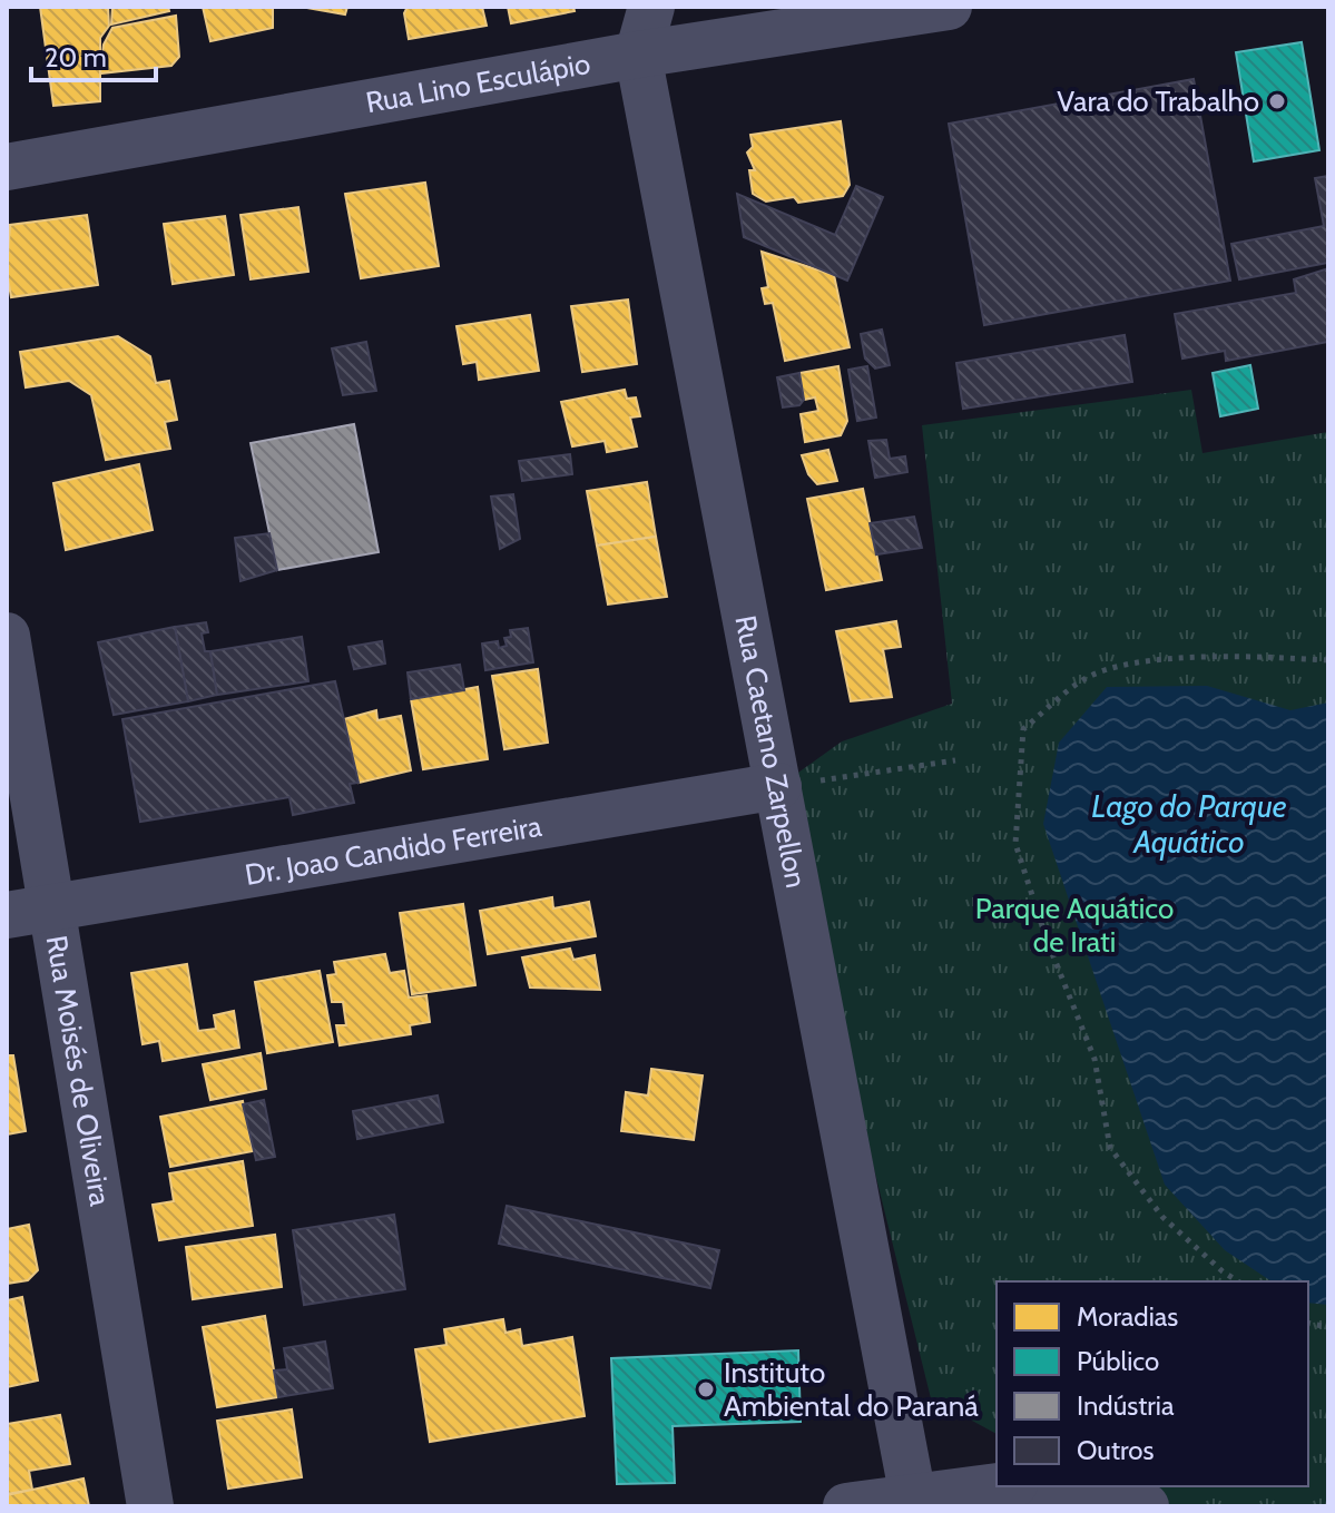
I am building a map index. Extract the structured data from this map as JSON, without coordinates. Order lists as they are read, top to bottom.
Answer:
{
  "streets": {
    "street": [
      "Rua Lino Esculápio",
      "Rua Caetano Zarpellon",
      "Dr. Joao Candido Ferreira",
      "Rua Moisés de Oliveira"
    ]
  },
  "crossings": [
    ["Rua Lino Esculápio", "Rua Caetano Zarpellon"],
    ["Rua Caetano Zarpellon", "Dr. Joao Candido Ferreira"],
    ["Dr. Joao Candido Ferreira", "Rua Moisés de Oliveira"]
  ],
  "water": ["Lago do Parque Aquático"],
  "parks": ["Parque Aquático de Irati"],
  "places": ["Vara do Trabalho", "Instituto Ambiental do Paraná"],
  "legend": [
    "Moradias",
    "Público",
    "Indústria",
    "Outros"
  ],
  "scale_bar": "20 m"
}
